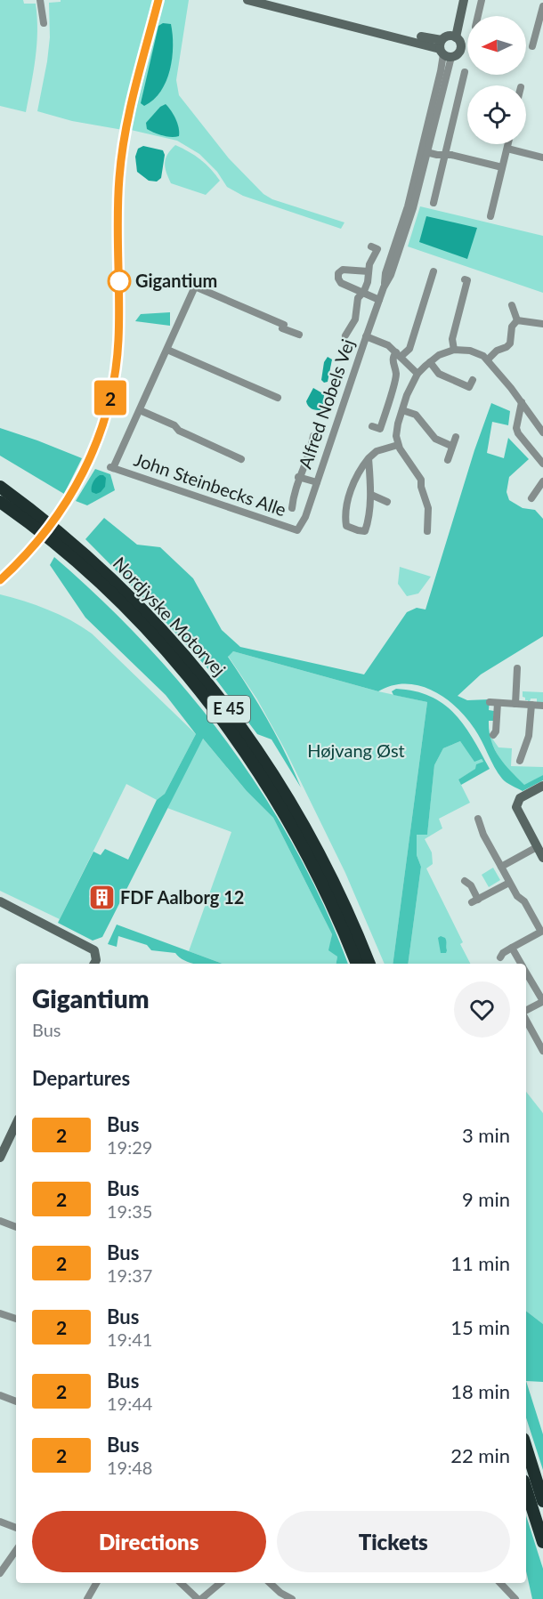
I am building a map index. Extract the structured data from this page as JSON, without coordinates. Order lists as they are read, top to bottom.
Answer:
{
  "streets": {
    "highway": ["Nordjyske Motorvej", "E 45"],
    "street": ["Alfred Nobels Vej", "John Steinbecks Alle"]
  },
  "crossings": [
    ["Alfred Nobels Vej", "John Steinbecks Alle"]
  ],
  "parks": ["Højvang Øst"],
  "places": {
    "other": ["Gigantium"],
    "building": ["FDF Aalborg 12"]
  },
  "lines": ["bus line 2"],
  "north": "left",
  "page": {
    "on_map": "2",
    "heading": [
      ["Gigantium", "Bus"],
      "Departures"
    ],
    "list": [
      {
        "mark": "2",
        "name": "Bus",
        "note": "19:29",
        "value": "3 min"
      },
      {
        "mark": "2",
        "name": "Bus",
        "note": "19:35",
        "value": "9 min"
      },
      {
        "mark": "2",
        "name": "Bus",
        "note": "19:37",
        "value": "11 min"
      },
      {
        "mark": "2",
        "name": "Bus",
        "note": "19:41",
        "value": "15 min"
      },
      {
        "mark": "2",
        "name": "Bus",
        "note": "19:44",
        "value": "18 min"
      },
      {
        "mark": "2",
        "name": "Bus",
        "note": "19:48",
        "value": "22 min"
      }
    ],
    "buttons": ["Directions", "Tickets"]
  }
}
